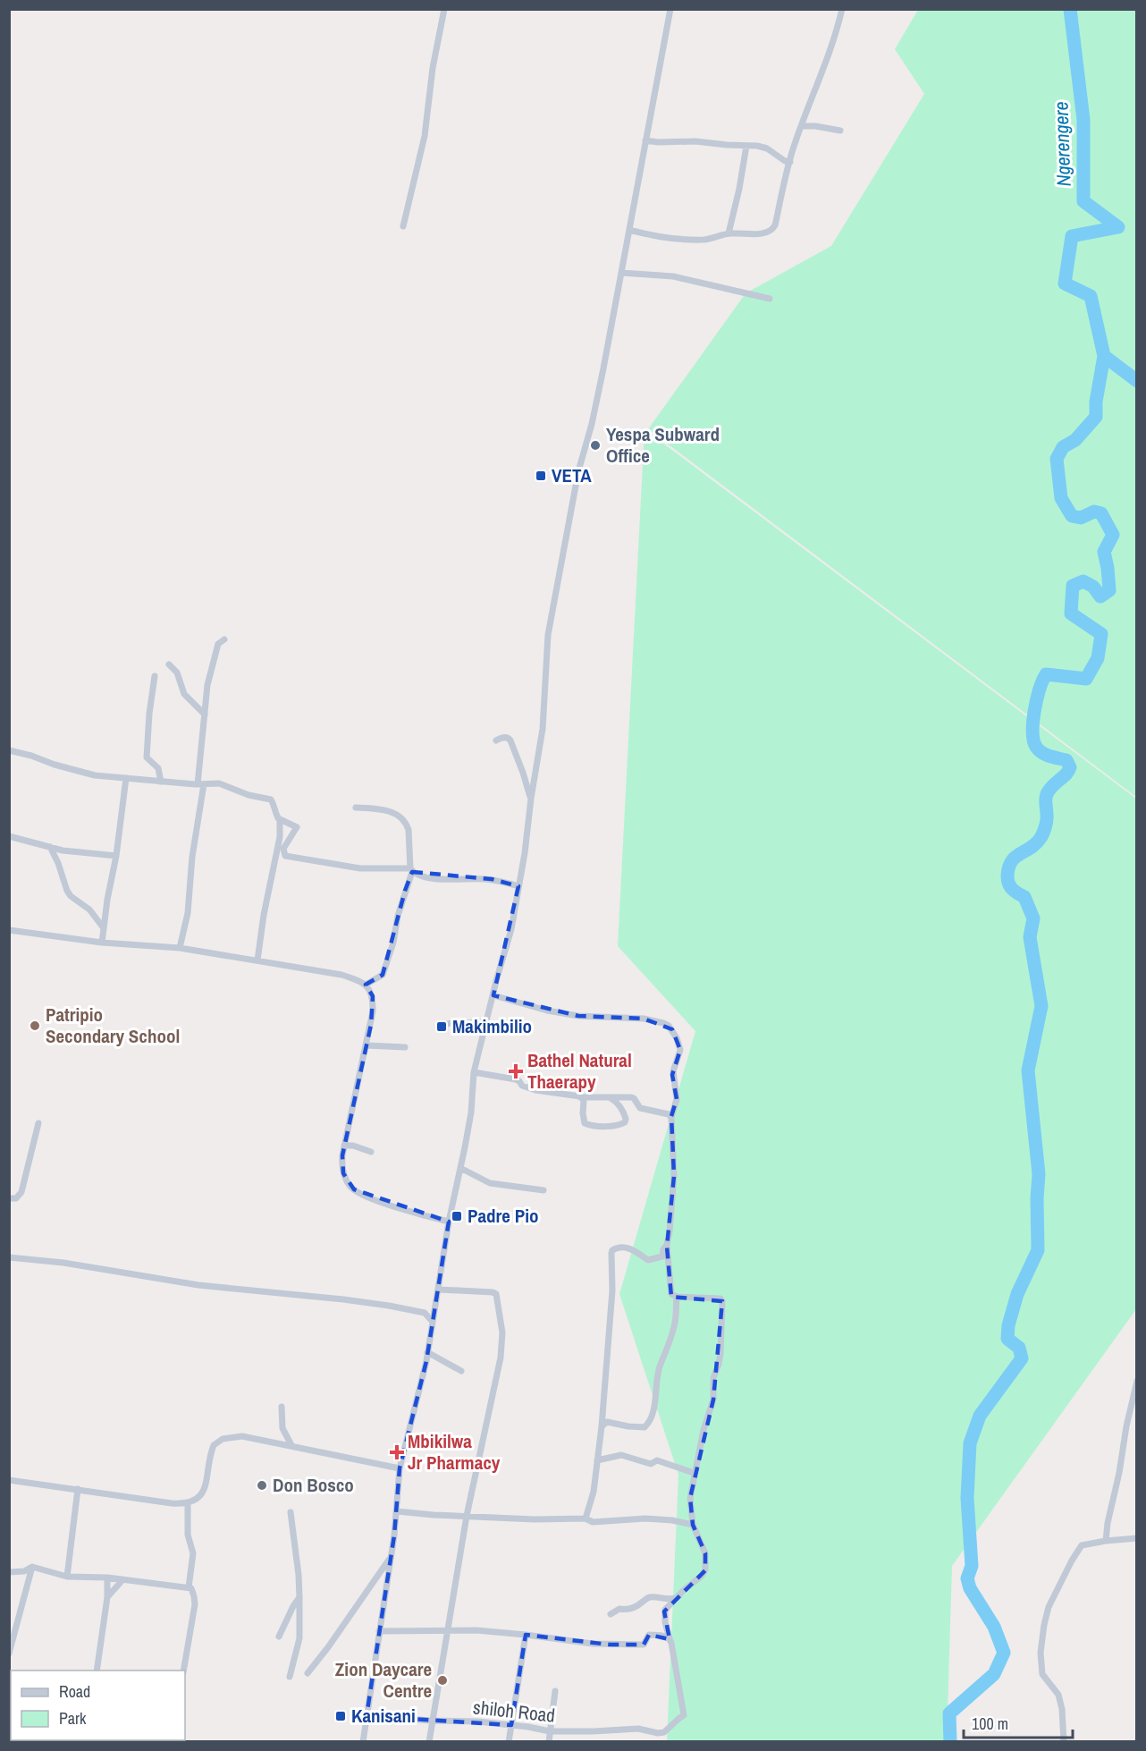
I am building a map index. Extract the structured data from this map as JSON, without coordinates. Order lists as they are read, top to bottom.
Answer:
{
  "streets": {
    "street": ["shiloh Road"]
  },
  "water": ["Ngerengere"],
  "places": {
    "other": [
      "Yespa Subward Office",
      "Patripio Secondary School",
      "Don Bosco",
      "Zion Daycare Centre"
    ],
    "transit": [
      "VETA",
      "Makimbilio",
      "Padre Pio",
      "Kanisani"
    ],
    "health": ["Bathel Natural Thaerapy", "Mbikilwa Jr Pharmacy"]
  },
  "legend": ["Road", "Park"],
  "scale_bar": "100 m"
}
